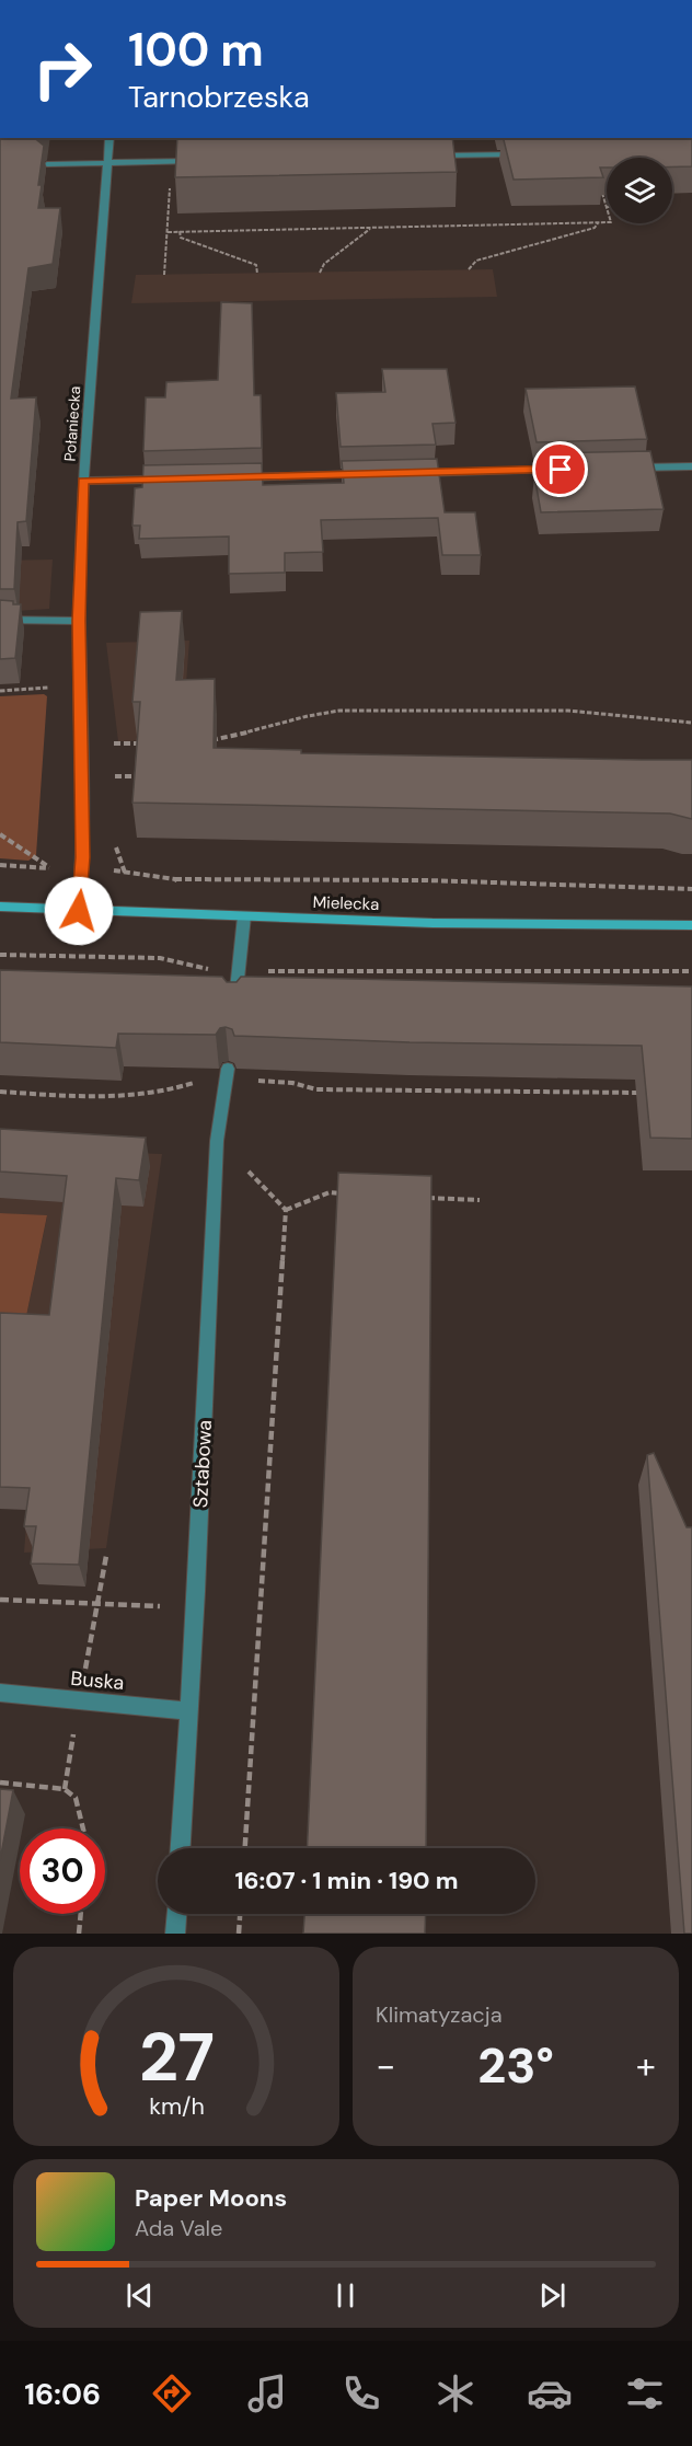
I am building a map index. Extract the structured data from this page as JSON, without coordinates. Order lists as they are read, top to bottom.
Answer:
{
  "streets": {
    "street": [
      "Połaniecka",
      "Mielecka",
      "Sztabowa",
      "Buska"
    ]
  },
  "crossings": [
    ["Połaniecka", "Mielecka"],
    ["Sztabowa", "Buska"]
  ],
  "page": {
    "turn": ["100 m", "Tarnobrzeska"],
    "limit": "30",
    "trip": "16:07 · 1 min · 190 m",
    "tile": "Klimatyzacja",
    "heat": ["−", "23°", "+"],
    "song": ["Paper Moons", "Ada Vale"],
    "tabs": "16:06",
    "gauge": ["27", "km/h"]
  }
}
